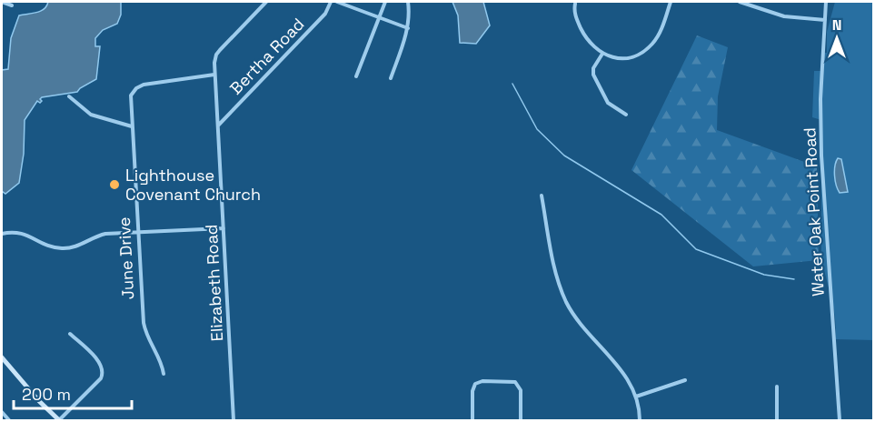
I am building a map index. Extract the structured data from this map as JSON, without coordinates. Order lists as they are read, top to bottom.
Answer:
{
  "streets": {
    "street": [
      "Bertha Road",
      "Water Oak Point Road",
      "June Drive",
      "Elizabeth Road"
    ]
  },
  "crossings": [
    ["Bertha Road", "Elizabeth Road"],
    ["June Drive", "Elizabeth Road"]
  ],
  "places": ["Lighthouse Covenant Church"],
  "scale_bar": "200 m",
  "north": "top"
}
